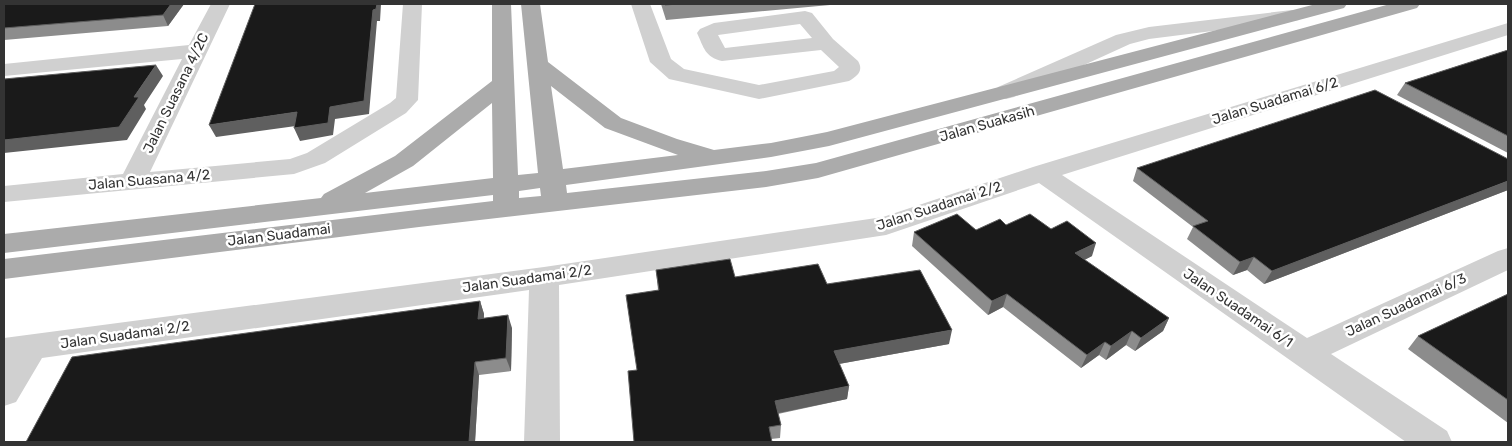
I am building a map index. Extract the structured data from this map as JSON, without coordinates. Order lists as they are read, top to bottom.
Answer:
{
  "streets": {
    "main road": ["Jalan Suakasih", "Jalan Suadamai"],
    "street": [
      "Jalan Suasana 4/2C",
      "Jalan Suadamai 6/2",
      "Jalan Suasana 4/2",
      "Jalan Suadamai 2/2",
      "Jalan Suadamai 6/3",
      "Jalan Suadamai 6/1"
    ]
  },
  "crossings": [
    ["Jalan Suasana 4/2C", "Jalan Suasana 4/2"],
    ["Jalan Suadamai 6/2", "Jalan Suadamai 2/2"],
    ["Jalan Suadamai 6/2", "Jalan Suadamai 6/1"],
    ["Jalan Suakasih", "Jalan Suadamai"],
    ["Jalan Suadamai 2/2", "Jalan Suadamai 6/1"],
    ["Jalan Suadamai 6/3", "Jalan Suadamai 6/1"]
  ]
}
